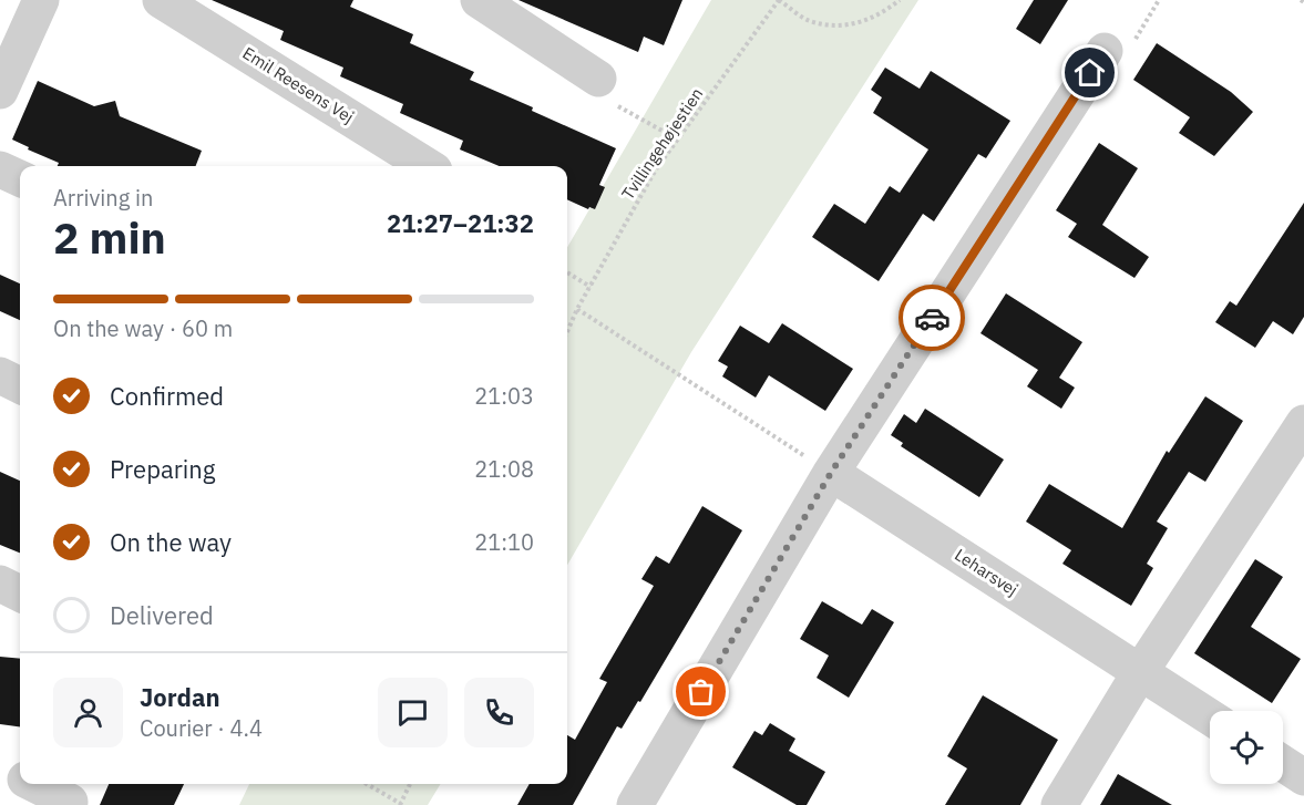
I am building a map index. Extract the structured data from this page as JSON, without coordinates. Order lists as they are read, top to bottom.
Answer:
{
  "streets": {
    "street": ["Emil Reesens Vej", "Leharsvej"],
    "path": ["Tvillingehøjestien"]
  },
  "page": {
    "heading": ["2 min", "Arriving in", "21:27–21:32"],
    "panel": ["Jordan", "Courier · 4.4"],
    "bar": "On the way · 60 m",
    "list": [
      ["Confirmed", "21:03"],
      ["Preparing", "21:08"],
      ["On the way", "21:10"],
      "Delivered"
    ]
  }
}
